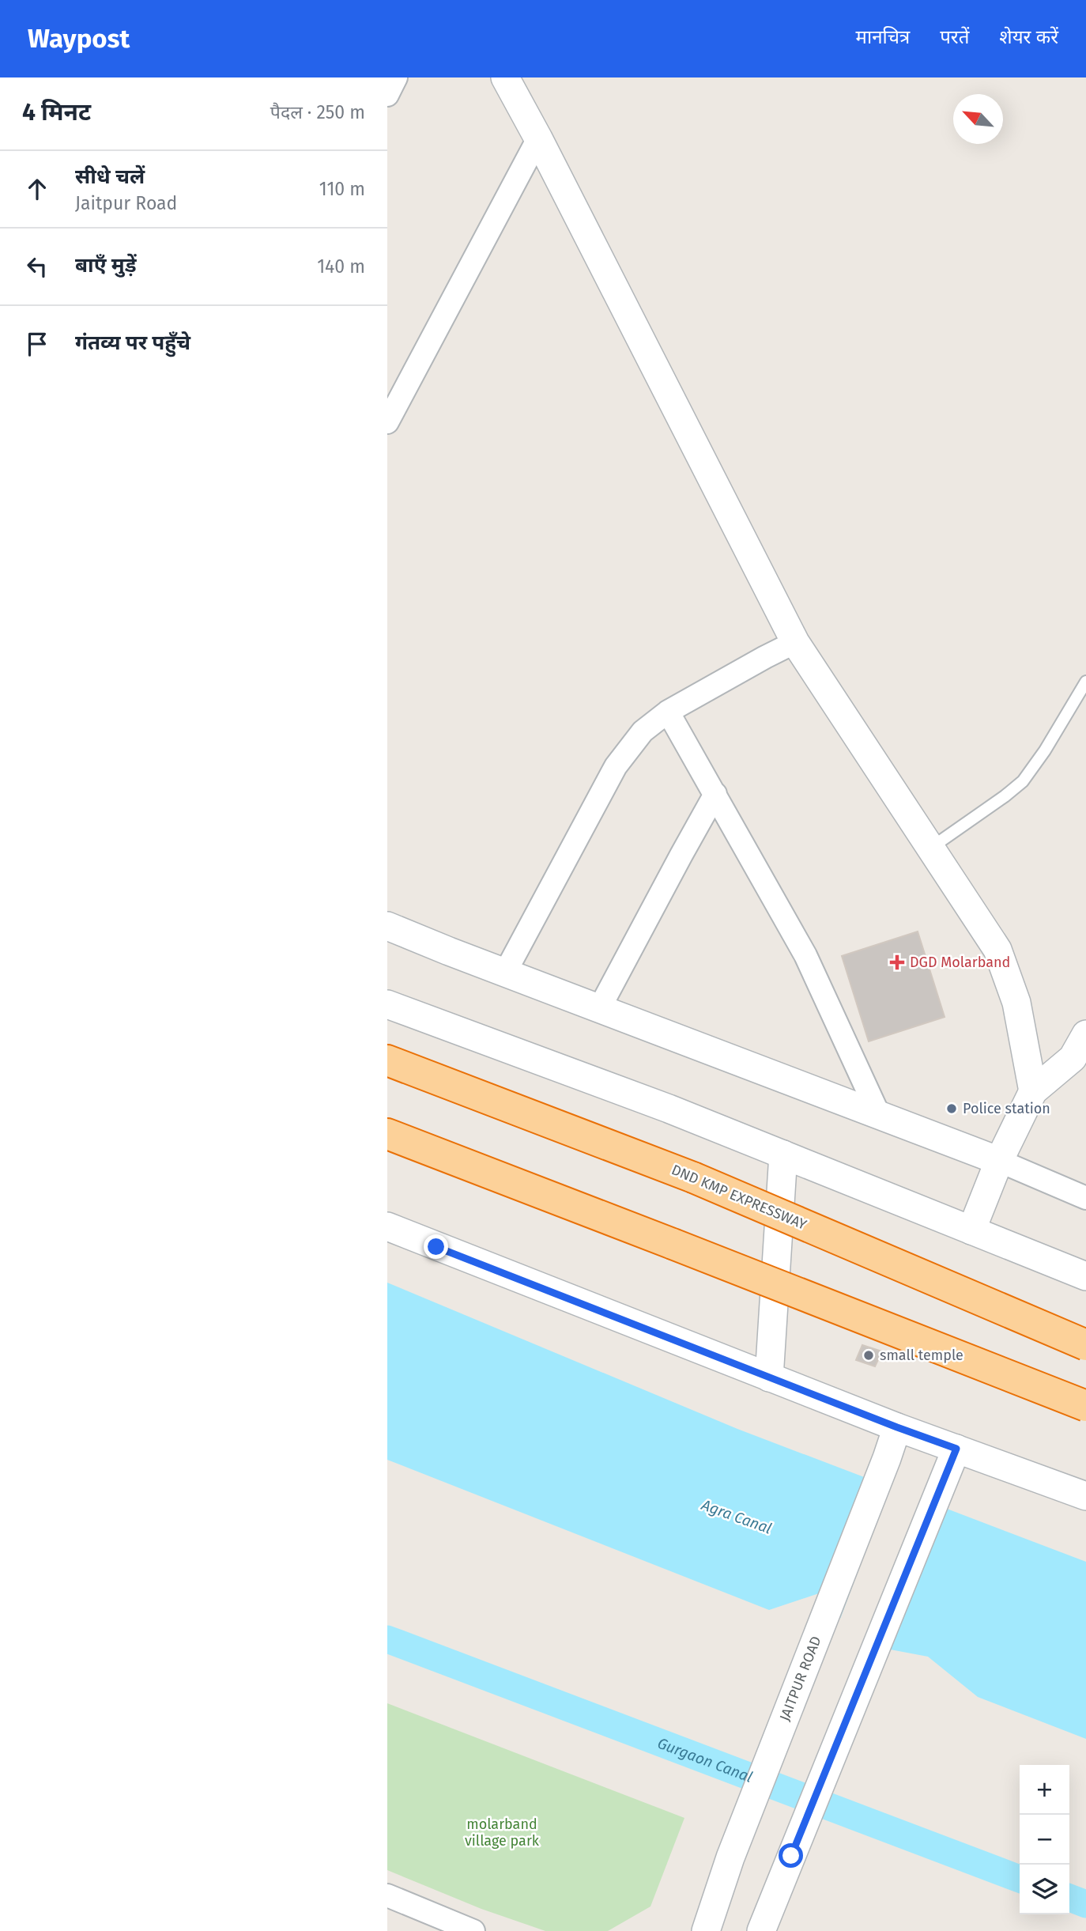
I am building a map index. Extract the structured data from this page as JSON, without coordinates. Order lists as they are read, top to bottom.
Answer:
{
  "streets": {
    "highway": ["DND KMP EXPRESSWAY"],
    "street": ["JAITPUR ROAD"]
  },
  "water": ["Agra Canal", "Gurgaon Canal"],
  "parks": ["molarband village park"],
  "places": {
    "health": ["DGD Molarband"],
    "other": ["Police station", "small temple"]
  },
  "north": "top left",
  "page": {
    "header": "Waypost",
    "nav": ["मानचित्र", "परतें", "शेयर करें"],
    "heading": ["4 मिनट", "पैदल · 250 m"],
    "list": [
      ["सीधे चलें", "Jaitpur Road", "110 m"],
      ["बाएँ मुड़ें", "140 m"],
      "गंतव्य पर पहुँचे"
    ],
    "map_buttons": ["+", "−"]
  }
}
